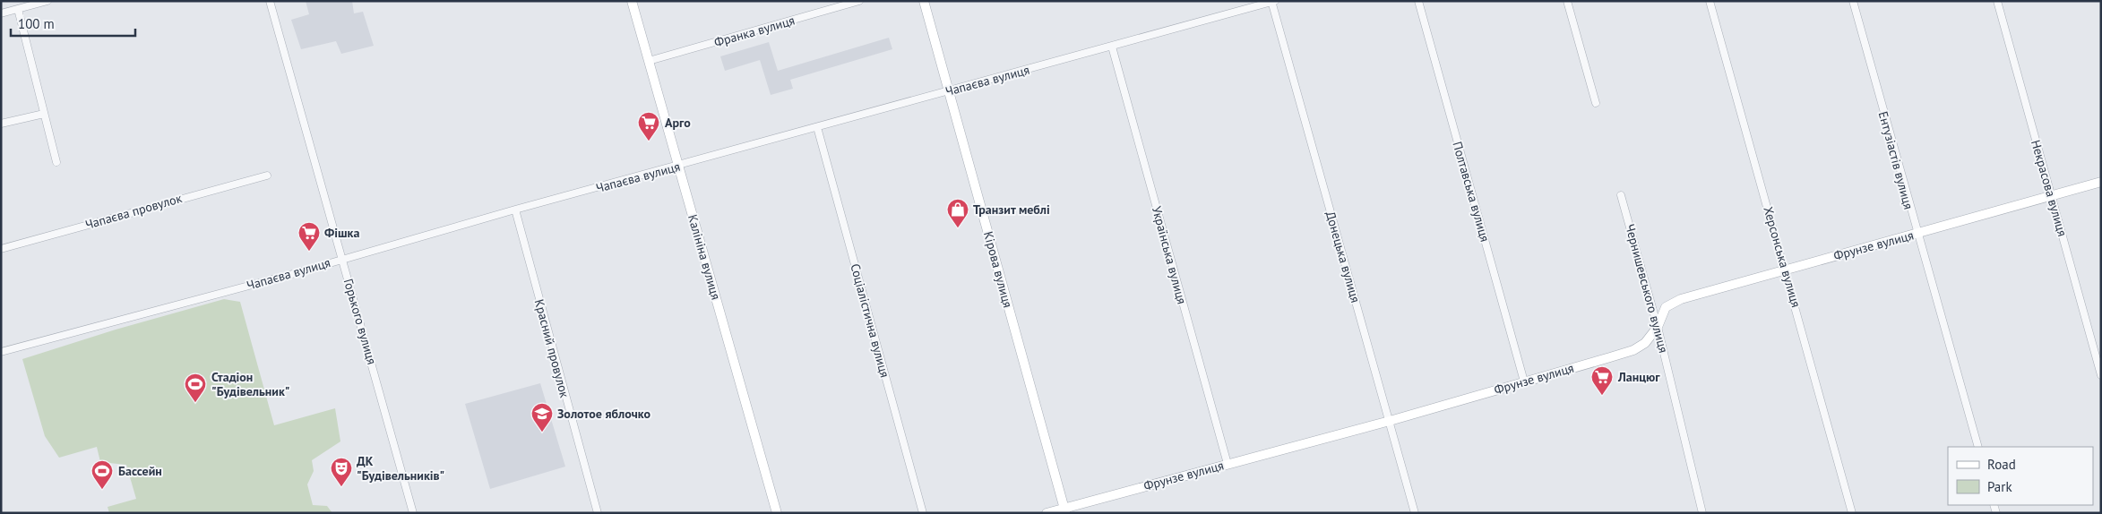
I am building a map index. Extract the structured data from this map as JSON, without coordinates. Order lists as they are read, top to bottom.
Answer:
{
  "streets": {
    "street": [
      "Франка вулиця",
      "Чапаєва вулиця",
      "Ентузіастів вулиця",
      "Некрасова вулиця",
      "Полтавська вулиця",
      "Чапаєва провулок",
      "Фрунзе вулиця",
      "Українська вулиця",
      "Калініна вулиця",
      "Донецька вулиця",
      "Херсонська вулиця",
      "Кірова вулиця",
      "Чернишевського вулиця",
      "Соціалістична вулиця",
      "Горького вулиця",
      "Красний провулок"
    ]
  },
  "crossings": [
    ["Франка вулиця", "Калініна вулиця"],
    ["Чапаєва вулиця", "Українська вулиця"],
    ["Чапаєва вулиця", "Калініна вулиця"],
    ["Чапаєва вулиця", "Донецька вулиця"],
    ["Чапаєва вулиця", "Кірова вулиця"],
    ["Чапаєва вулиця", "Соціалістична вулиця"],
    ["Чапаєва вулиця", "Горького вулиця"],
    ["Чапаєва вулиця", "Красний провулок"],
    ["Ентузіастів вулиця", "Фрунзе вулиця"],
    ["Некрасова вулиця", "Фрунзе вулиця"],
    ["Полтавська вулиця", "Фрунзе вулиця"],
    ["Фрунзе вулиця", "Українська вулиця"],
    ["Фрунзе вулиця", "Донецька вулиця"],
    ["Фрунзе вулиця", "Херсонська вулиця"],
    ["Фрунзе вулиця", "Кірова вулиця"],
    ["Фрунзе вулиця", "Чернишевського вулиця"]
  ],
  "places": {
    "supermarket": ["Арго", "Фішка", "Ланцюг"],
    "shop": ["Транзит меблі"],
    "sports": ["Стадіон \"Будівельник\"", "Бассейн"],
    "school or university": ["Золотое яблочко"],
    "theatre": ["ДК \"Будівельників\""]
  },
  "legend": ["Road", "Park"],
  "scale_bar": "100 m"
}
